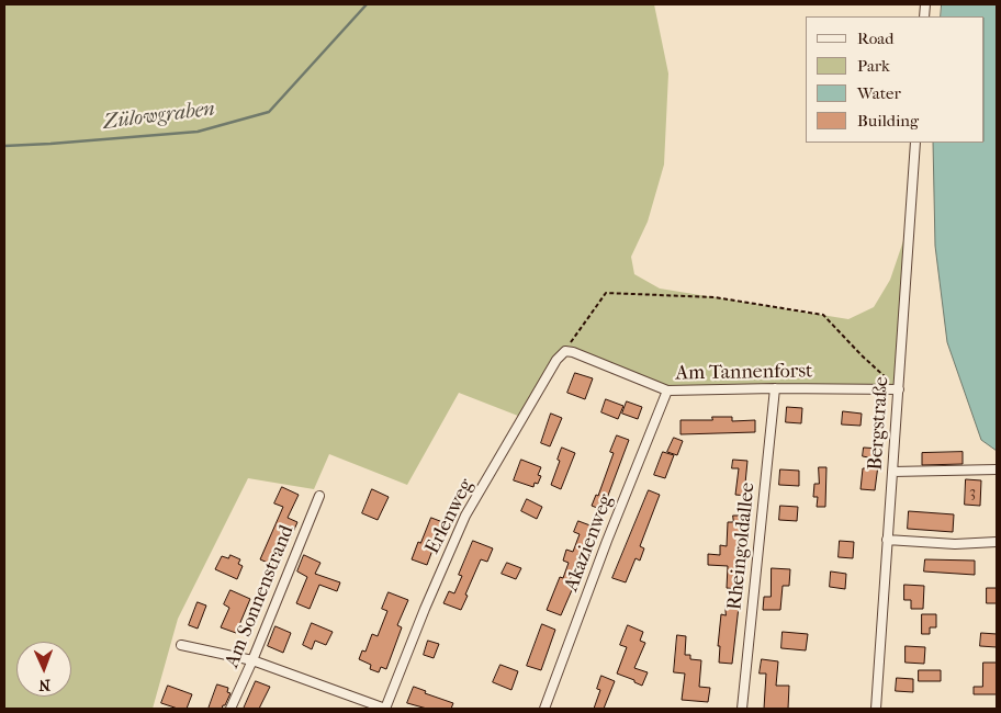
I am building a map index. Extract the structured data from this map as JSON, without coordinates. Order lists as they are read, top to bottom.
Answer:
{
  "streets": {
    "street": [
      "Am Tannenforst",
      "Bergstraße",
      "Erlenweg",
      "Akazienweg",
      "Rheingoldallee",
      "Am Sonnenstrand"
    ]
  },
  "crossings": [
    ["Am Tannenforst", "Bergstraße"],
    ["Am Tannenforst", "Erlenweg"],
    ["Am Tannenforst", "Akazienweg"],
    ["Am Tannenforst", "Rheingoldallee"]
  ],
  "water": ["Zülowgraben"],
  "house_numbers": ["3"],
  "legend": [
    "Road",
    "Park",
    "Water",
    "Building"
  ],
  "north": "bottom"
}
